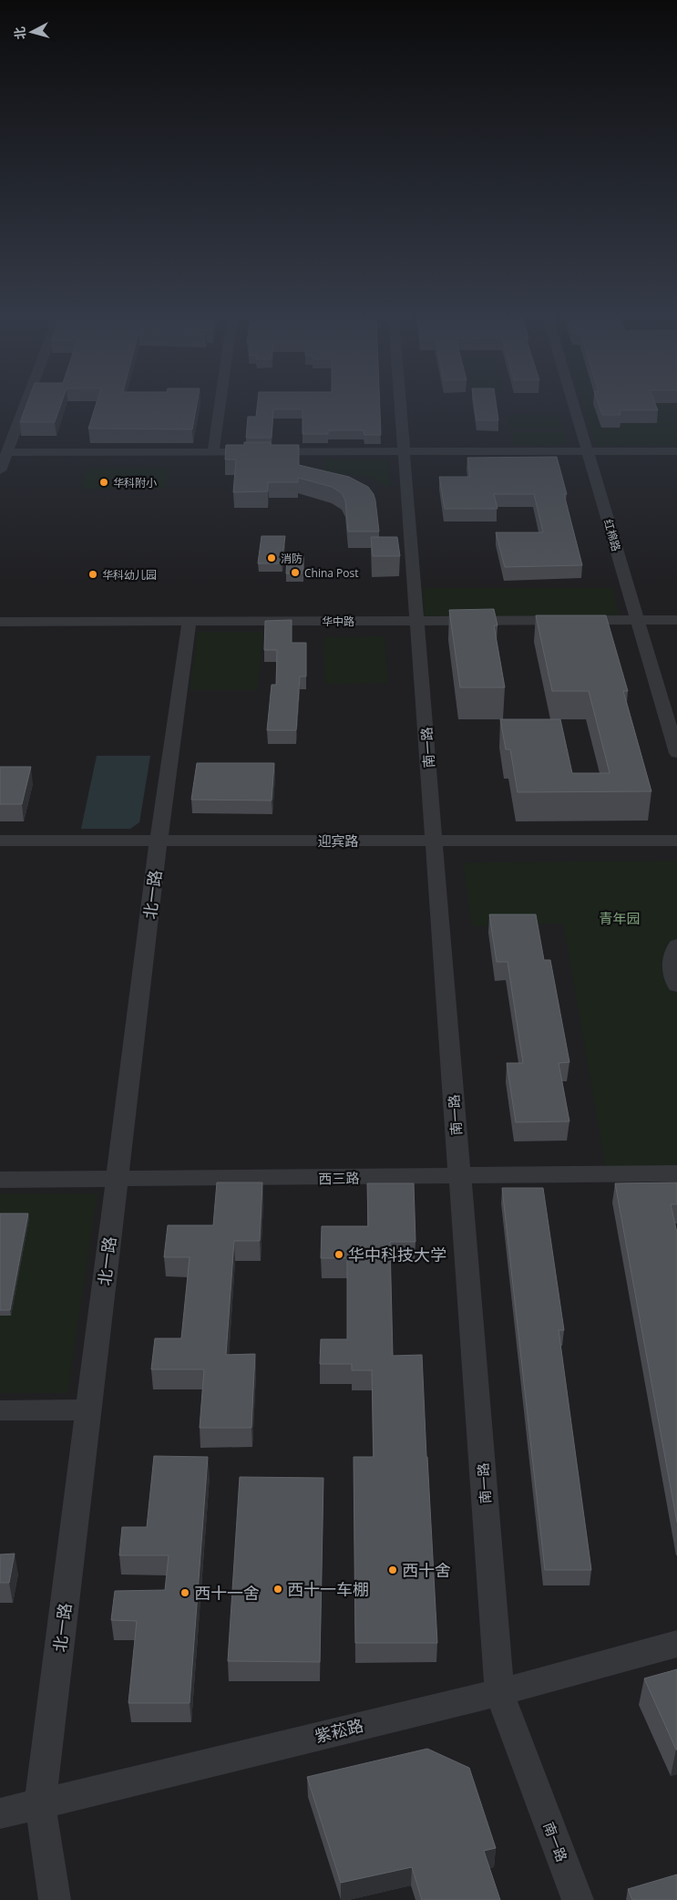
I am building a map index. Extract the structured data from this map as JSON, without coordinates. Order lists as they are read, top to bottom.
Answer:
{
  "streets": {
    "street": [
      "红棉路",
      "华中路",
      "南一路",
      "迎宾路",
      "北一路",
      "西三路",
      "紫菘路"
    ]
  },
  "crossings": [
    ["红棉路", "华中路"],
    ["华中路", "南一路"],
    ["华中路", "北一路"],
    ["南一路", "迎宾路"],
    ["南一路", "西三路"],
    ["南一路", "紫菘路"],
    ["迎宾路", "北一路"],
    ["北一路", "西三路"],
    ["北一路", "紫菘路"]
  ],
  "parks": ["青年园"],
  "places": [
    "华科附小",
    "消防",
    "China Post",
    "华科幼儿园",
    "华中科技大学",
    "西十舍",
    "西十一车棚",
    "西十一舍"
  ],
  "north": "left"
}
